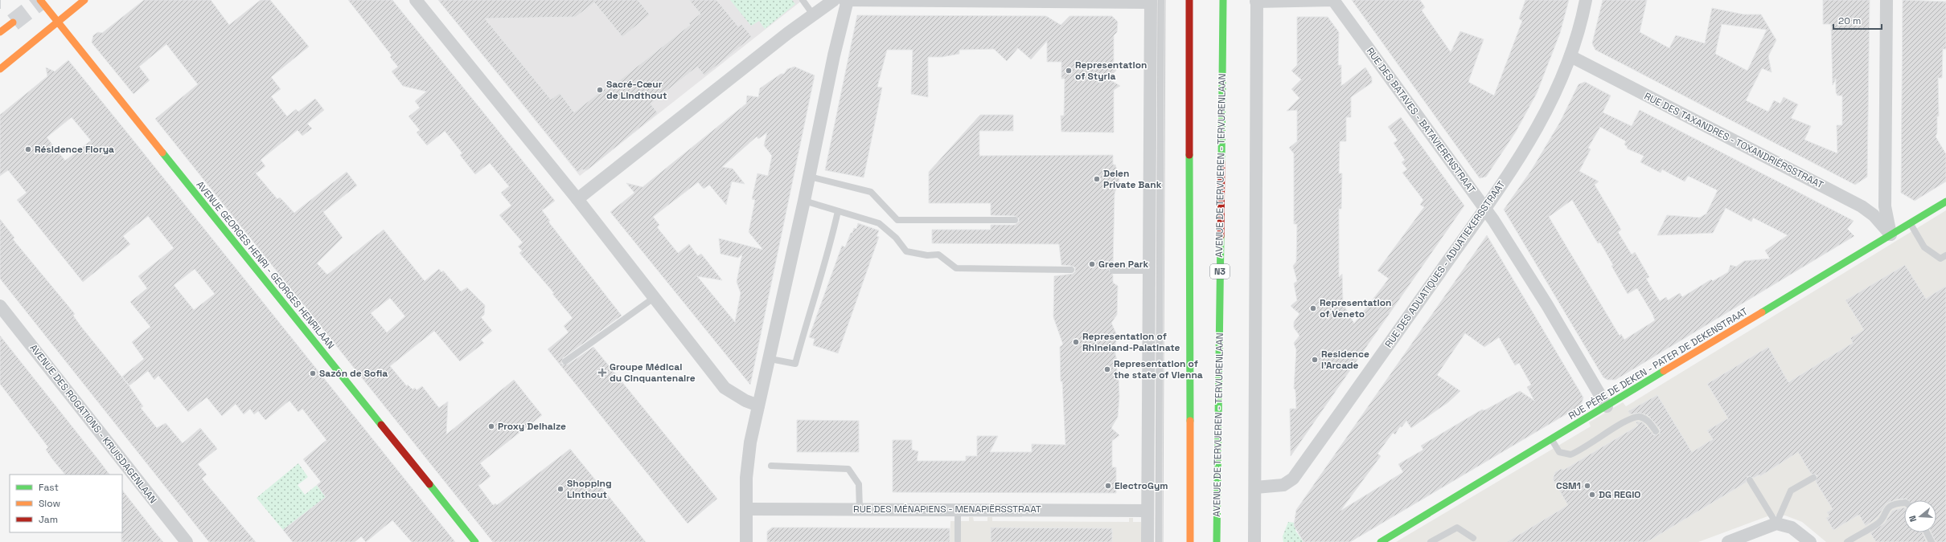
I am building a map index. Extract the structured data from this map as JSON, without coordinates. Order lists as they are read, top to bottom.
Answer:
{
  "streets": {
    "main road": [
      "AVENUE DE TERVUEREN - TERVURENLAAN",
      "AVENUE GEORGES HENRI - GEORGES HENRILAAN",
      "N3",
      "RUE PÈRE DE DEKEN - PATER DE DEKENSTRAAT"
    ],
    "street": [
      "RUE DES BATAVES - BATAVIERENSTRAAT",
      "RUE DES TAXANDRES - TOXANDRIËRSSTRAAT",
      "RUE DES ADUATIQUES - ADUATIEKERSSTRAAT",
      "AVENUE DES ROGATIONS - KRUISDAGENLAAN",
      "RUE DES MÉNAPIENS - MENAPIËRSSTRAAT"
    ]
  },
  "crossings": [
    ["RUE DES BATAVES - BATAVIERENSTRAAT", "RUE DES ADUATIQUES - ADUATIEKERSSTRAAT"],
    ["RUE DES BATAVES - BATAVIERENSTRAAT", "RUE PÈRE DE DEKEN - PATER DE DEKENSTRAAT"],
    ["RUE DES TAXANDRES - TOXANDRIËRSSTRAAT", "RUE DES ADUATIQUES - ADUATIEKERSSTRAAT"],
    ["RUE DES TAXANDRES - TOXANDRIËRSSTRAAT", "RUE PÈRE DE DEKEN - PATER DE DEKENSTRAAT"]
  ],
  "places": {
    "other": [
      "Representation of Styria",
      "Sacré-Cœur de Lindthout",
      "Résidence Florya",
      "Delen Private Bank",
      "Green Park",
      "Representation of Veneto",
      "Representation of Rhineland-Palatinate",
      "Residence l'Arcade",
      "Representation of the state of Vienna",
      "Sazón de Sofia",
      "Proxy Delhaize",
      "ElectroGym",
      "CSM1",
      "Shopping Linthout",
      "DG REGIO"
    ],
    "health": ["Groupe Médical du Cinquantenaire"]
  },
  "legend": ["Fast", "Slow", "Jam"],
  "scale_bar": "20 m",
  "north": "left"
}
